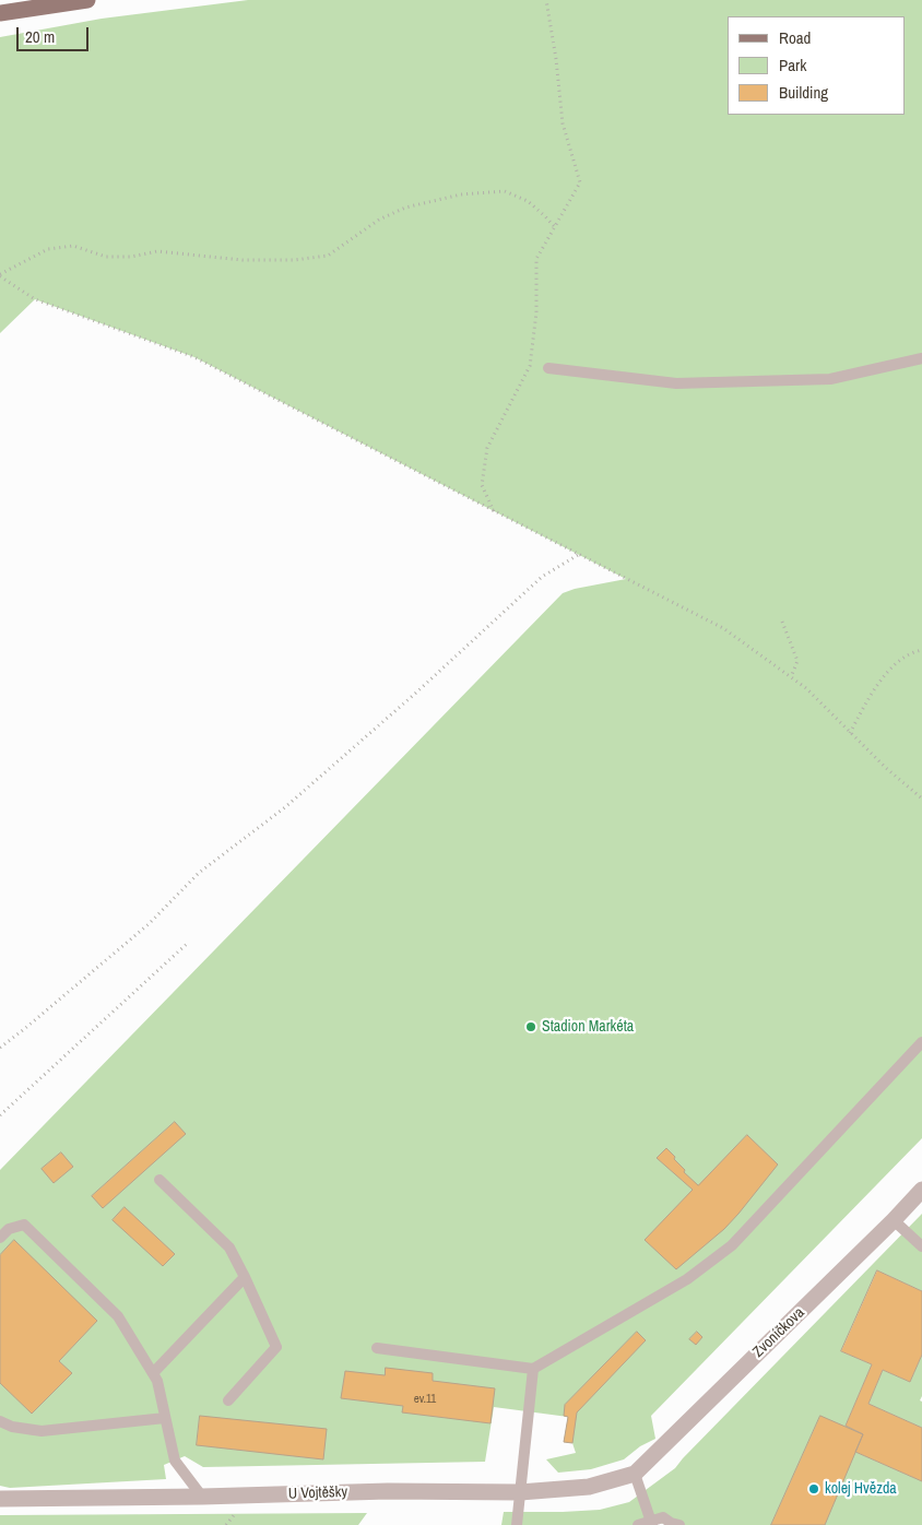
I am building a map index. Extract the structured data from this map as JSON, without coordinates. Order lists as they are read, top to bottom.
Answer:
{
  "streets": {
    "street": ["Zvoníčkova", "U Vojtěšky"]
  },
  "crossings": [
    ["Zvoníčkova", "U Vojtěšky"]
  ],
  "places": ["Stadion Markéta", "kolej Hvězda"],
  "house_numbers": ["ev.11"],
  "legend": ["Road", "Park", "Building"],
  "scale_bar": "20 m"
}
